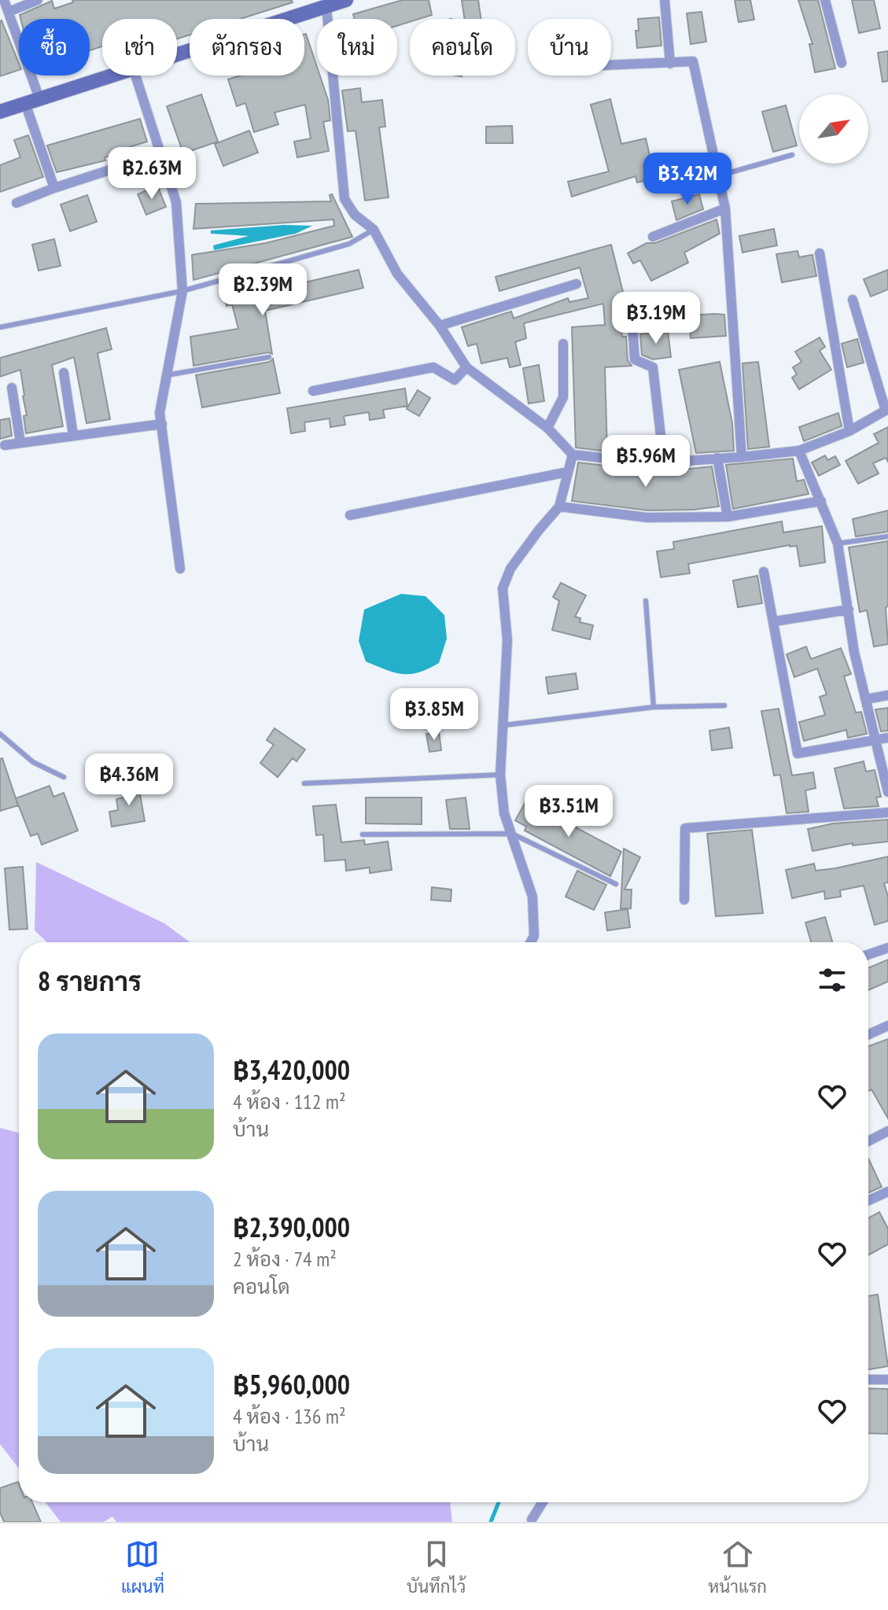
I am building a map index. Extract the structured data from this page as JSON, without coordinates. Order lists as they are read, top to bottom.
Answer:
{
  "north": "top right",
  "page": {
    "chip": [
      "ซื้อ",
      "เช่า",
      "ตัวกรอง",
      "ใหม่",
      "คอนโด",
      "บ้าน"
    ],
    "price": [
      "฿2.63M",
      "฿3.42M",
      "฿2.39M",
      "฿3.19M",
      "฿5.96M",
      "฿3.85M",
      "฿4.36M",
      "฿3.51M"
    ],
    "heading": "8 รายการ",
    "list": [
      {
        "name": "฿3,420,000",
        "note": "4 ห้อง · 112 m² · บ้าน"
      },
      {
        "name": "฿2,390,000",
        "note": "2 ห้อง · 74 m² · คอนโด"
      },
      {
        "name": "฿5,960,000",
        "note": "4 ห้อง · 136 m² · บ้าน"
      }
    ],
    "tabs": ["แผนที่", "บันทึกไว้", "หน้าแรก"]
  }
}
